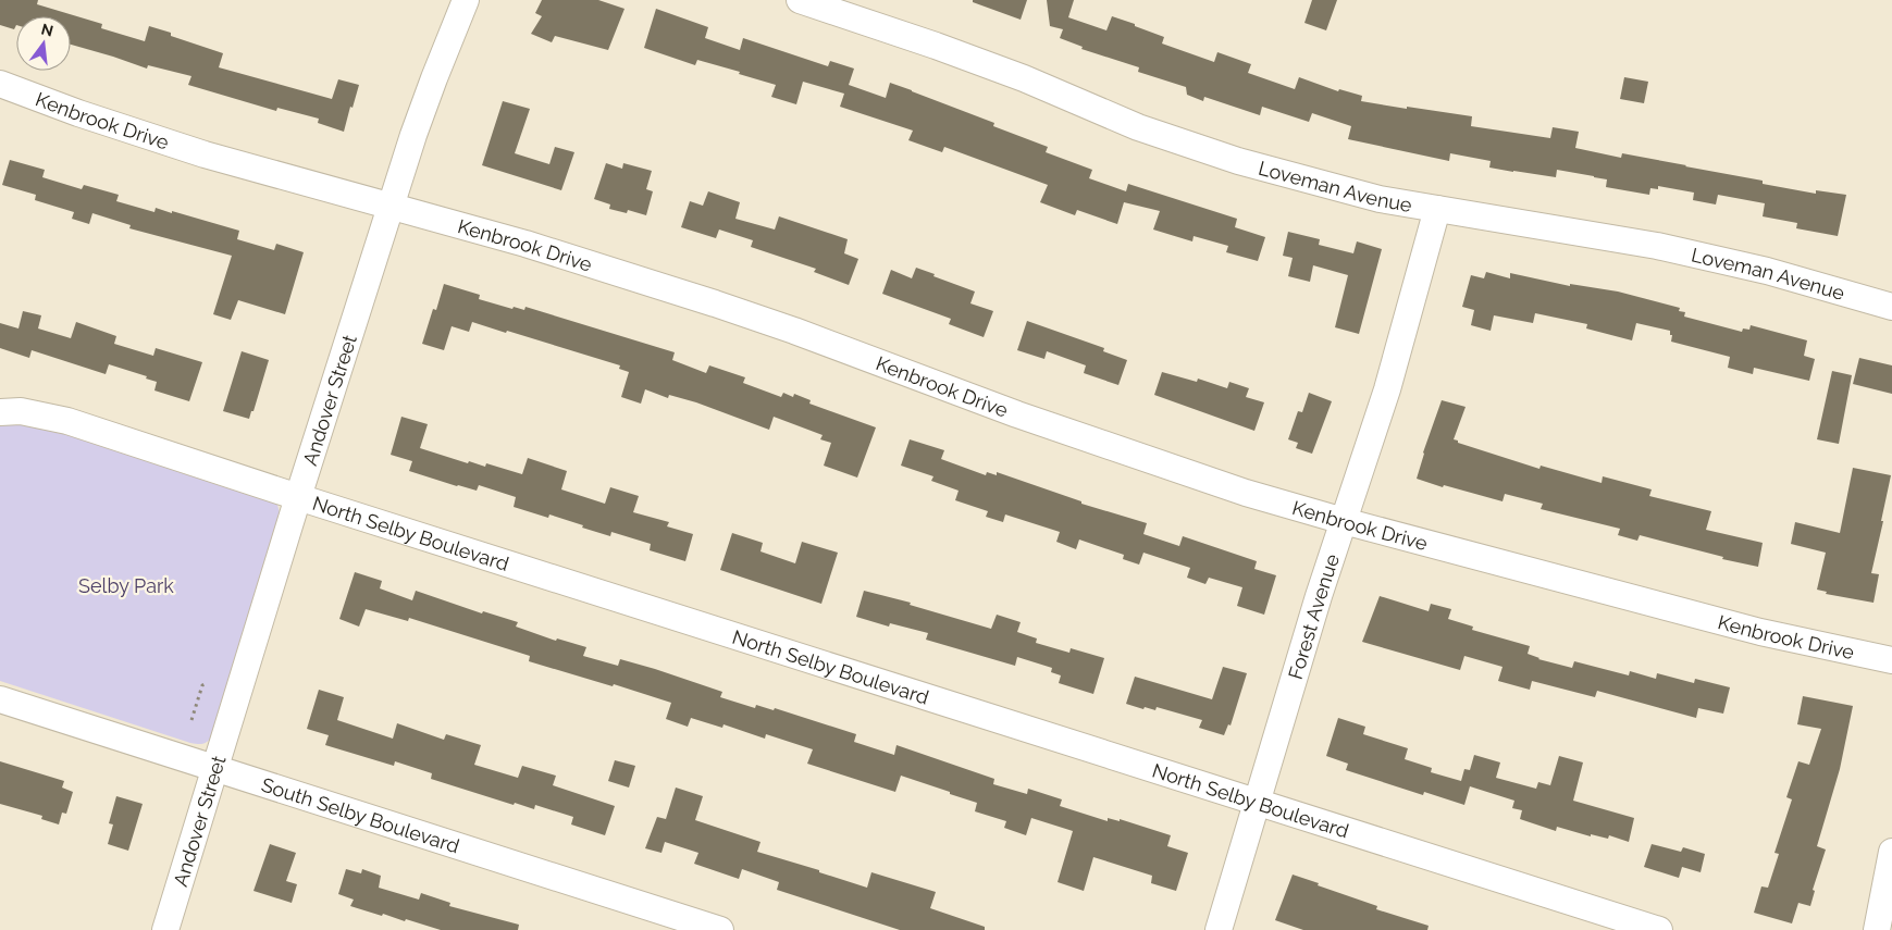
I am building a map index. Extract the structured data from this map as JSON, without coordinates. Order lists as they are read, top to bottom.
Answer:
{
  "streets": {
    "street": [
      "Kenbrook Drive",
      "Loveman Avenue",
      "Andover Street",
      "North Selby Boulevard",
      "Forest Avenue",
      "South Selby Boulevard"
    ]
  },
  "crossings": [
    ["Kenbrook Drive", "Andover Street"],
    ["Kenbrook Drive", "Forest Avenue"],
    ["Loveman Avenue", "Forest Avenue"],
    ["Andover Street", "North Selby Boulevard"],
    ["Andover Street", "South Selby Boulevard"],
    ["North Selby Boulevard", "Forest Avenue"]
  ],
  "parks": ["Selby Park"],
  "north": "top"
}
